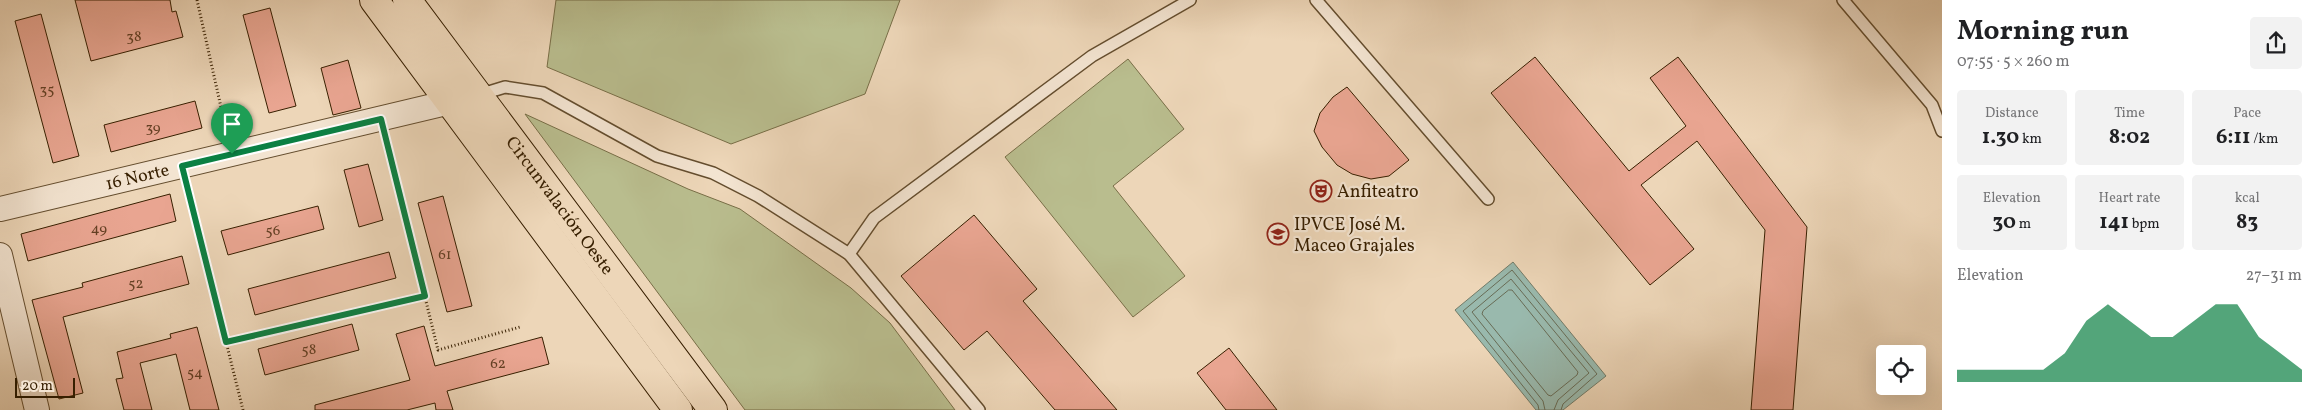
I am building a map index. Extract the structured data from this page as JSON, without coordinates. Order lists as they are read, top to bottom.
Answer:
{
  "streets": {
    "main road": ["Circunvalación Oeste"],
    "street": ["16 Norte"]
  },
  "crossings": [
    ["16 Norte", "Circunvalación Oeste"]
  ],
  "places": {
    "theatre": ["Anfiteatro"],
    "school or university": ["IPVCE José M. Maceo Grajales"]
  },
  "house_numbers": [
    "38",
    "35",
    "39",
    "49",
    "56",
    "61",
    "52",
    "58",
    "62",
    "54"
  ],
  "scale_bar": "20 m",
  "page": {
    "heading": ["Morning run", "07:55 · 5 × 260 m"],
    "stats": [
      ["Distance", "1.30 km"],
      ["Time", "8:02"],
      ["Pace", "6:11 /km"],
      ["Elevation", "30 m"],
      ["Heart rate", "141 bpm"],
      ["kcal", "83"]
    ],
    "chart": ["Elevation", "27–31 m"],
    "scale": "20 m"
  }
}
